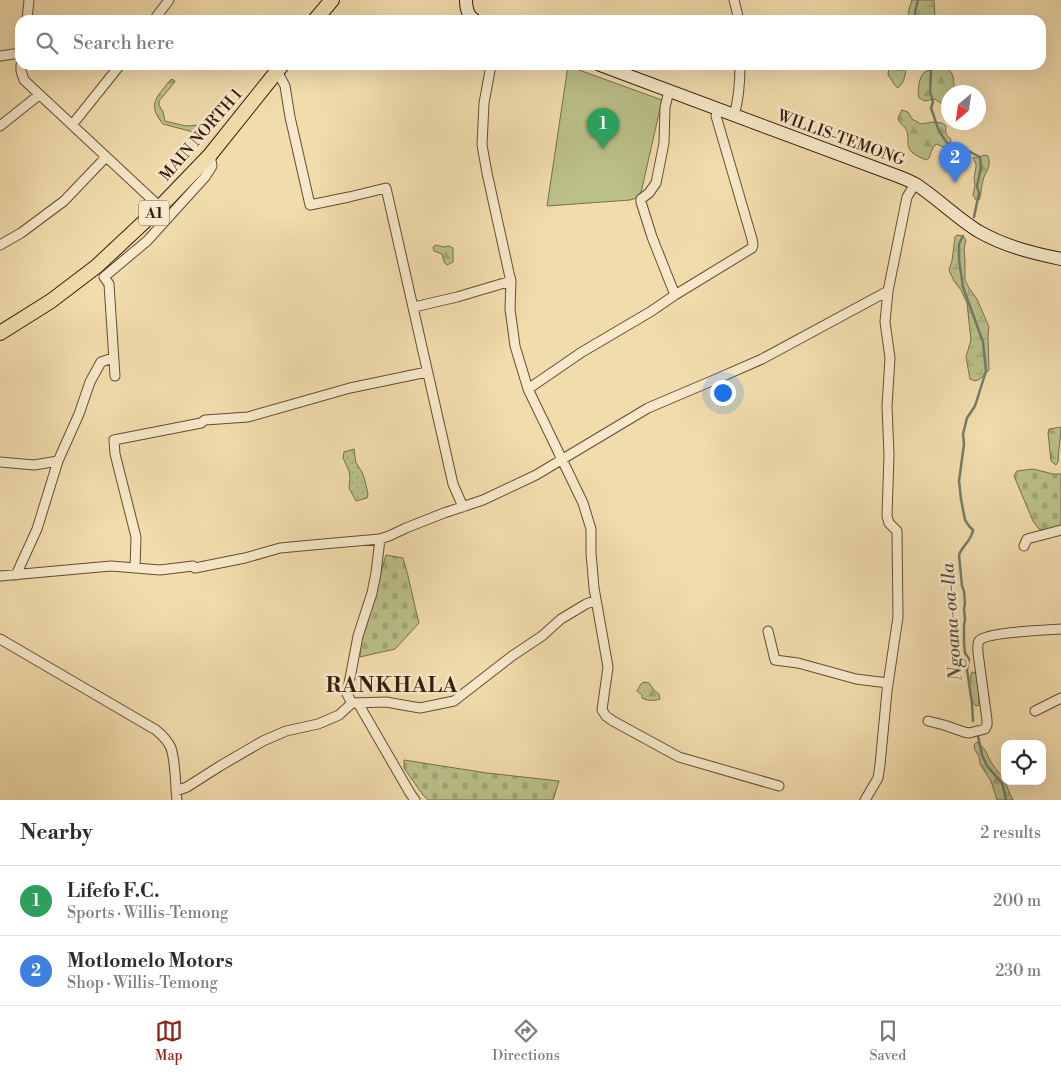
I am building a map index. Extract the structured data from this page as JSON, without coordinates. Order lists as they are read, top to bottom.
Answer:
{
  "streets": {
    "main road": ["MAIN NORTH 1", "WILLIS-TEMONG", "A1"]
  },
  "districts": ["RANKHALA"],
  "water": ["Ngoana-oa-lla"],
  "north": "bottom left",
  "page": {
    "search": "Search here",
    "pins": ["1", "2"],
    "heading": ["Nearby", "2 results"],
    "list": [
      {
        "mark": "1",
        "name": "Lifefo F.C.",
        "note": "Sports · Willis-Temong",
        "value": "200 m"
      },
      {
        "mark": "2",
        "name": "Motlomelo Motors",
        "note": "Shop · Willis-Temong",
        "value": "230 m"
      }
    ],
    "nav": ["Map", "Directions", "Saved"]
  }
}
